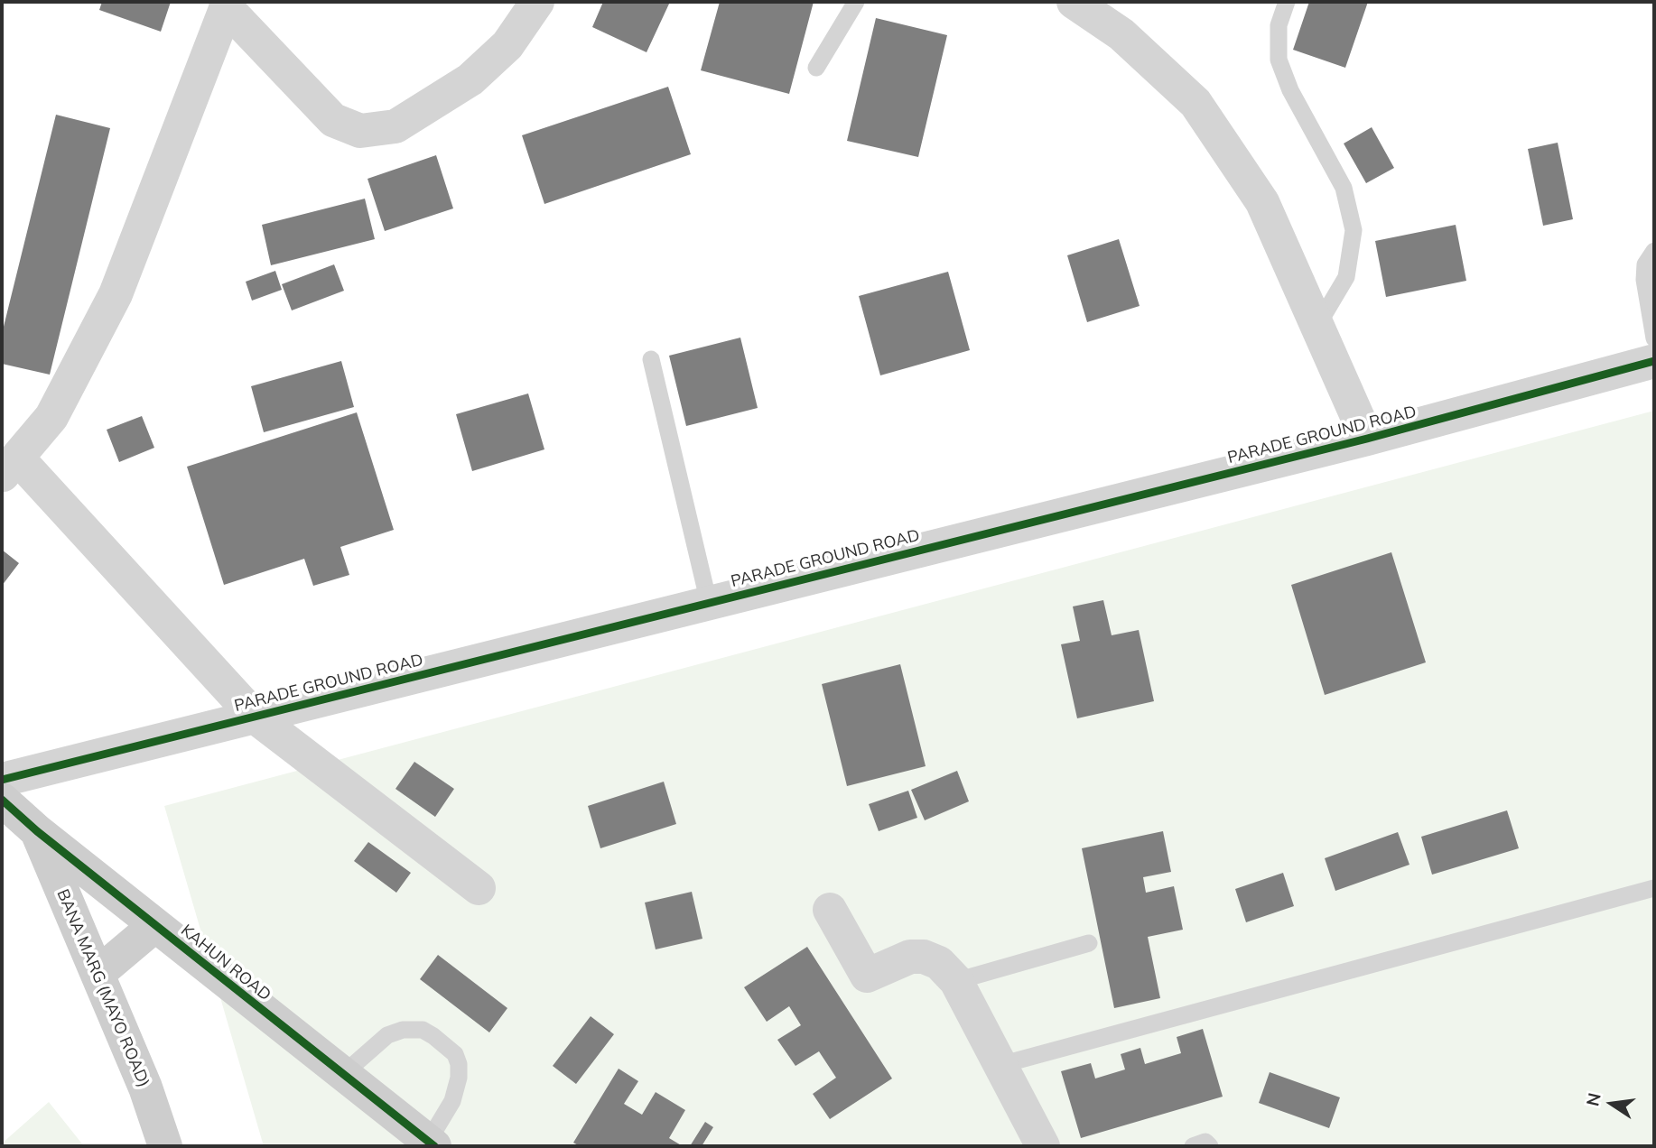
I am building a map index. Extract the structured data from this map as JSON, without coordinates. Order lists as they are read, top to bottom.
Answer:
{
  "streets": {
    "street": ["PARADE GROUND ROAD", "KAHUN ROAD", "BANA MARG (MAYO ROAD)"]
  },
  "crossings": [
    ["KAHUN ROAD", "BANA MARG (MAYO ROAD)"]
  ],
  "north": "left"
}
